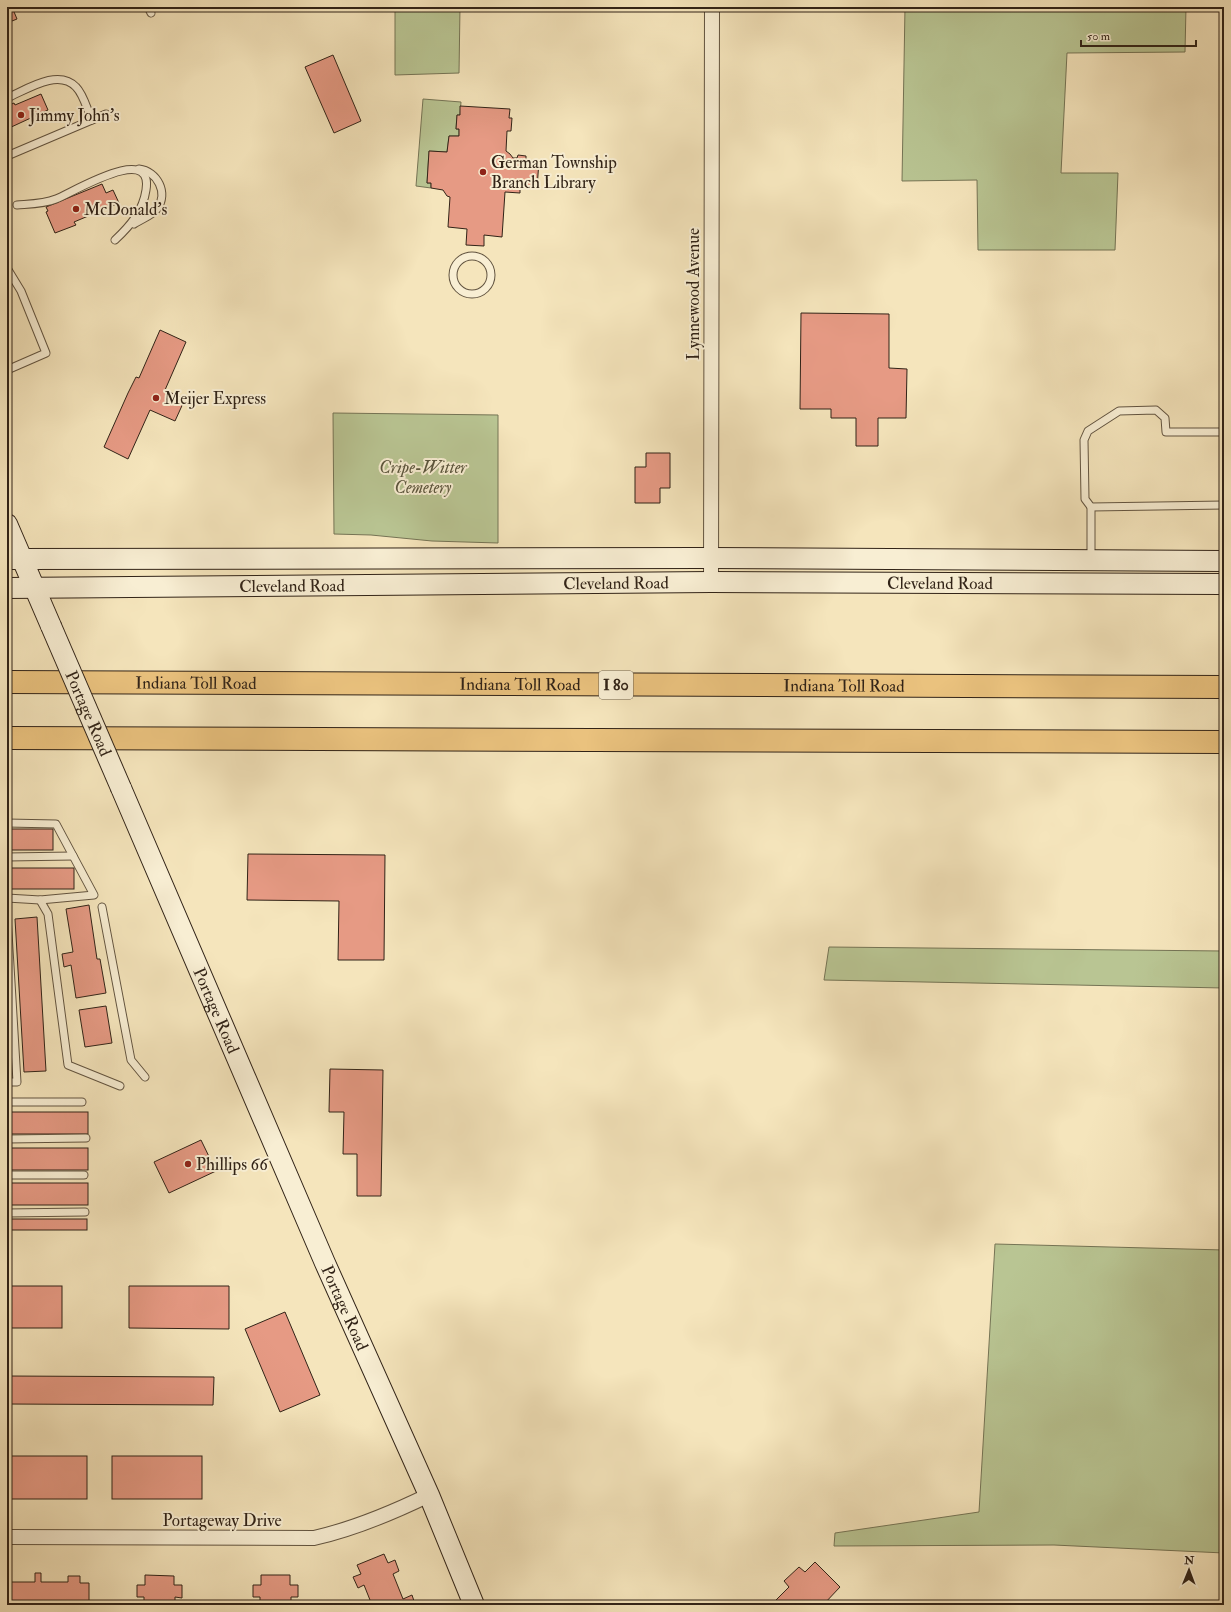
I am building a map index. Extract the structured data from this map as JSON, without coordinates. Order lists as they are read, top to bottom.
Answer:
{
  "streets": {
    "highway": ["Indiana Toll Road", "I 80"],
    "main road": ["Cleveland Road", "Portage Road"],
    "street": ["Lynnewood Avenue", "Portageway Drive"]
  },
  "crossings": [
    ["Lynnewood Avenue", "Cleveland Road"],
    ["Cleveland Road", "Portage Road"],
    ["Portage Road", "Portageway Drive"]
  ],
  "parks": ["Cripe-Witter Cemetery"],
  "places": [
    "Jimmy John's",
    "German Township Branch Library",
    "McDonald's",
    "Meijer Express",
    "Phillips 66"
  ],
  "scale_bar": "50 m",
  "north": "top"
}
